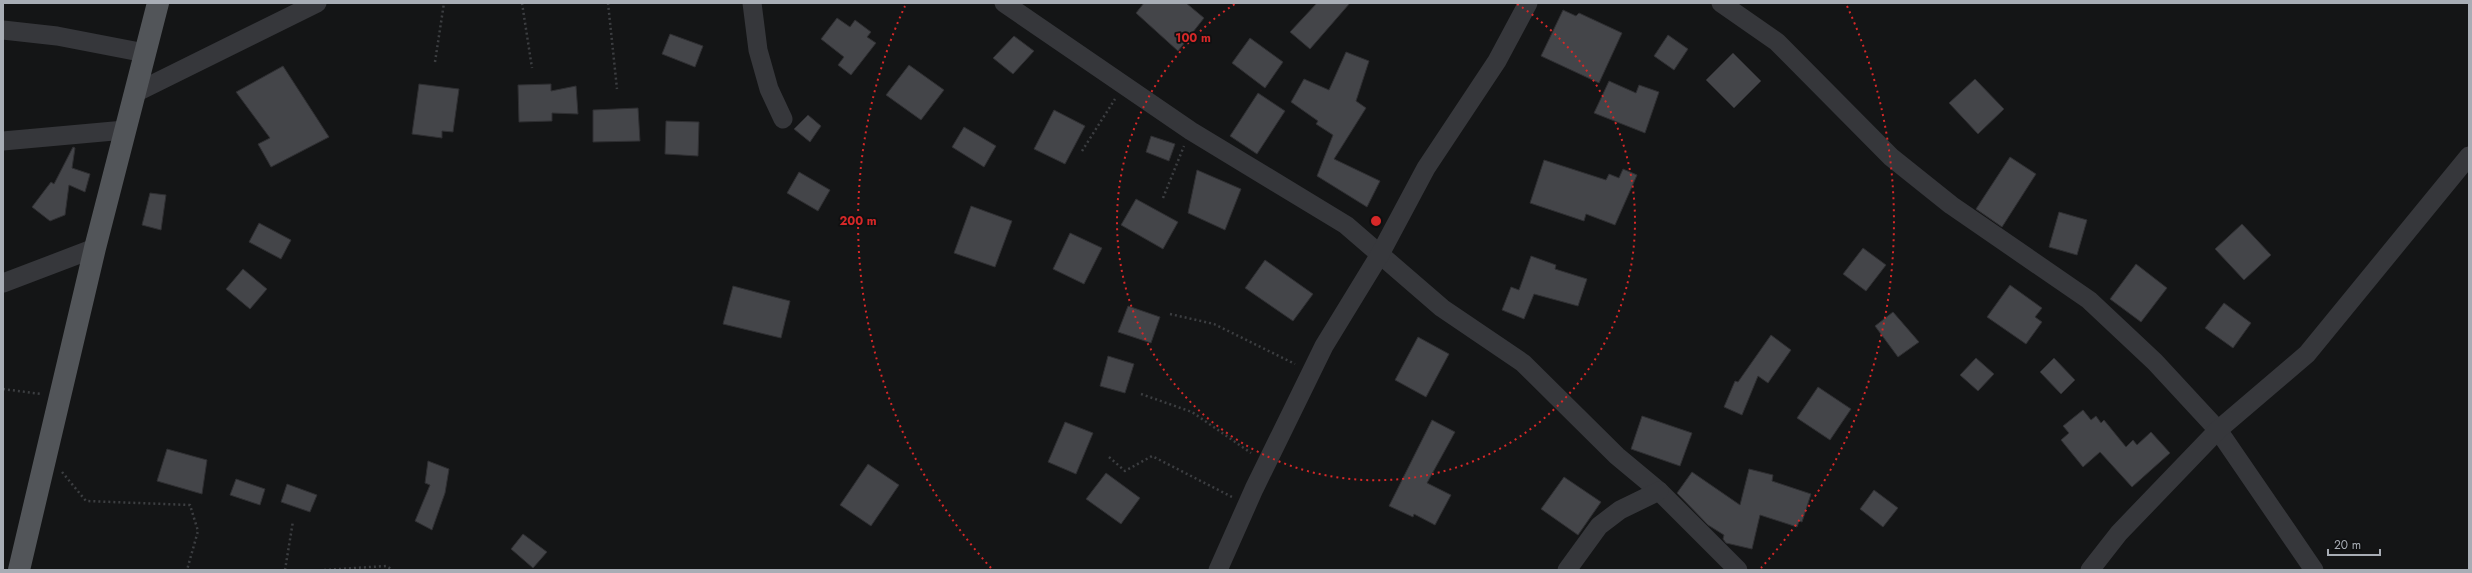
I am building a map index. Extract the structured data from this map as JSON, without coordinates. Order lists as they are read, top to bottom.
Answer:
{
  "scale_bar": "20 m",
  "rings": ["100 m", "200 m"]
}
